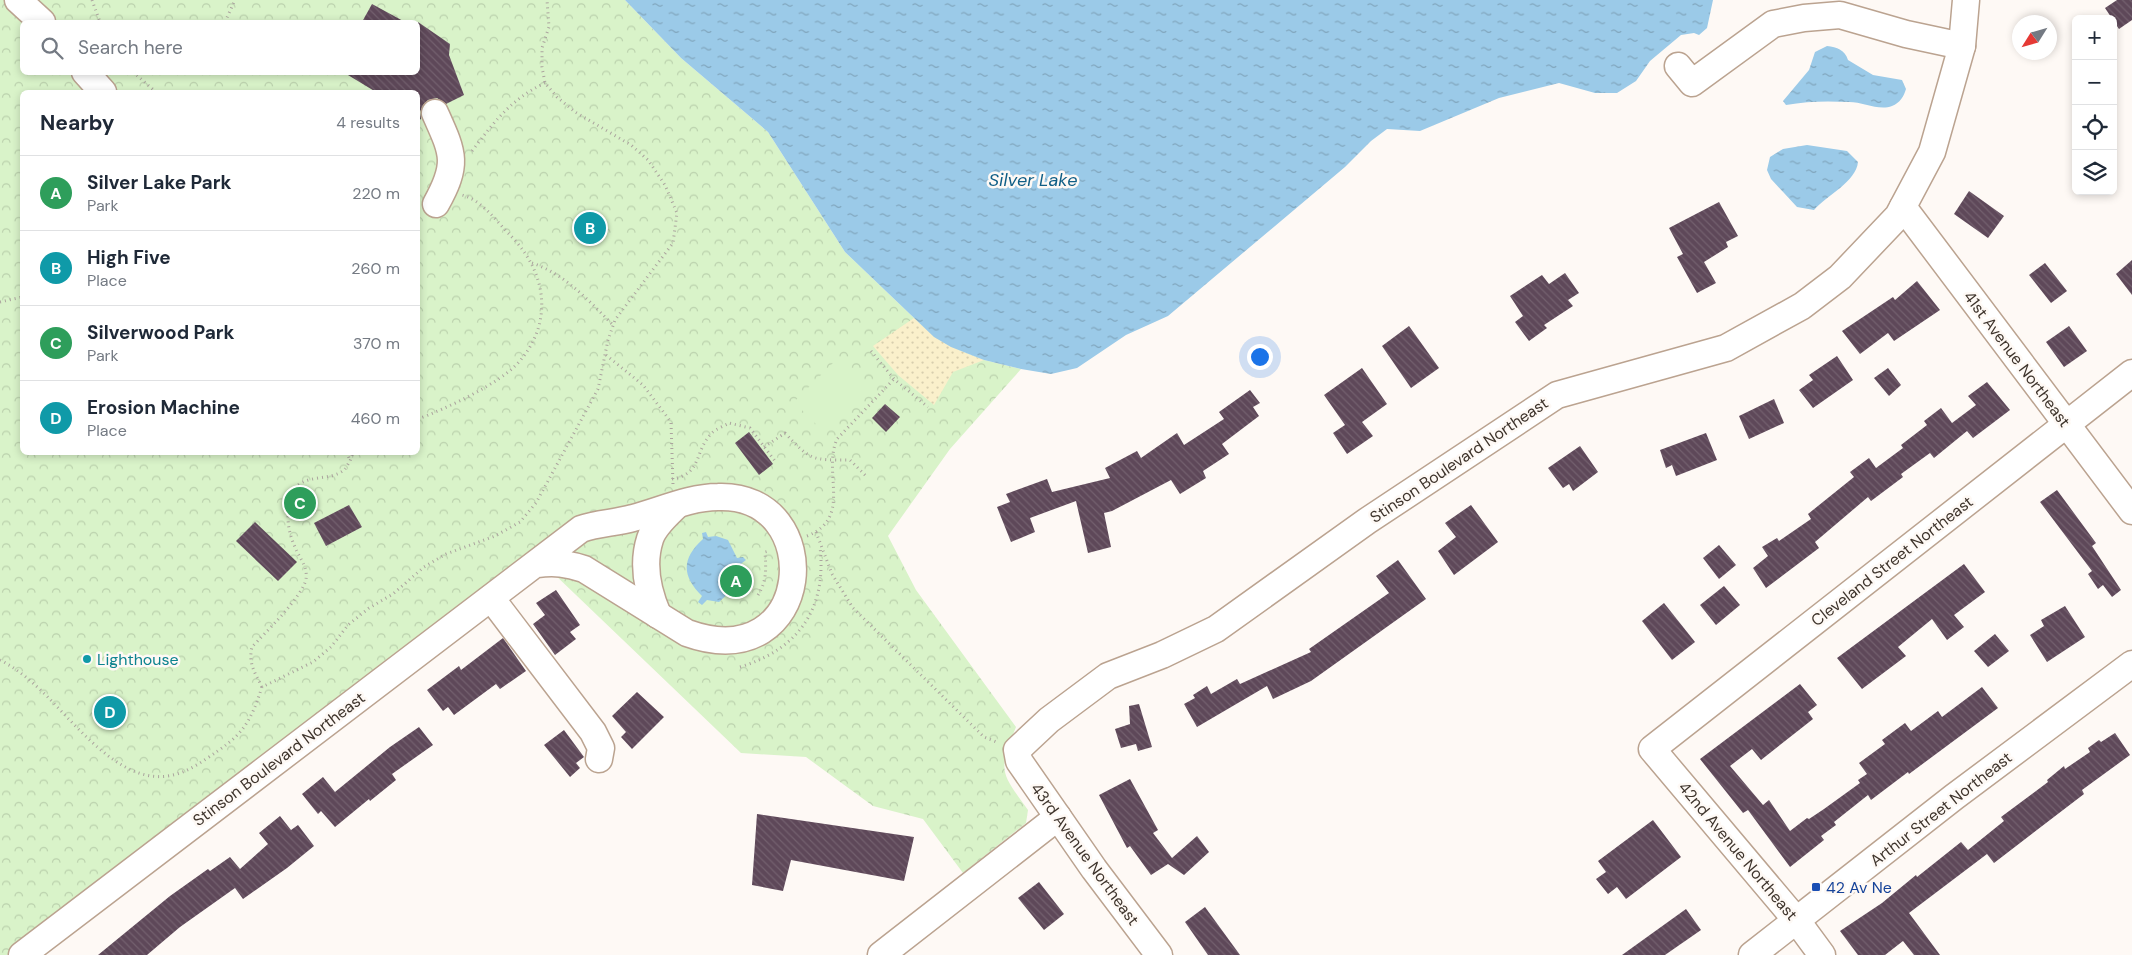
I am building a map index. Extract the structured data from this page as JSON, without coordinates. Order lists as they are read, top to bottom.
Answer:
{
  "streets": {
    "street": [
      "41st Avenue Northeast",
      "Stinson Boulevard Northeast",
      "Cleveland Street Northeast",
      "Arthur Street Northeast",
      "42nd Avenue Northeast",
      "43rd Avenue Northeast"
    ]
  },
  "crossings": [
    ["41st Avenue Northeast", "Stinson Boulevard Northeast"],
    ["41st Avenue Northeast", "Cleveland Street Northeast"],
    ["Stinson Boulevard Northeast", "43rd Avenue Northeast"],
    ["Cleveland Street Northeast", "42nd Avenue Northeast"],
    ["Arthur Street Northeast", "42nd Avenue Northeast"]
  ],
  "water": ["Silver Lake"],
  "places": {
    "other": ["Lighthouse"],
    "transit": ["42 Av Ne"]
  },
  "north": "bottom left",
  "page": {
    "map_buttons": ["+", "−"],
    "search": "Search here",
    "heading": ["Nearby", "4 results"],
    "list": [
      {
        "mark": "A",
        "name": "Silver Lake Park",
        "note": "Park",
        "value": "220 m"
      },
      {
        "mark": "B",
        "name": "High Five",
        "note": "Place",
        "value": "260 m"
      },
      {
        "mark": "C",
        "name": "Silverwood Park",
        "note": "Park",
        "value": "370 m"
      },
      {
        "mark": "D",
        "name": "Erosion Machine",
        "note": "Place",
        "value": "460 m"
      }
    ],
    "pins": [
      "B",
      "C",
      "A",
      "D"
    ]
  }
}
